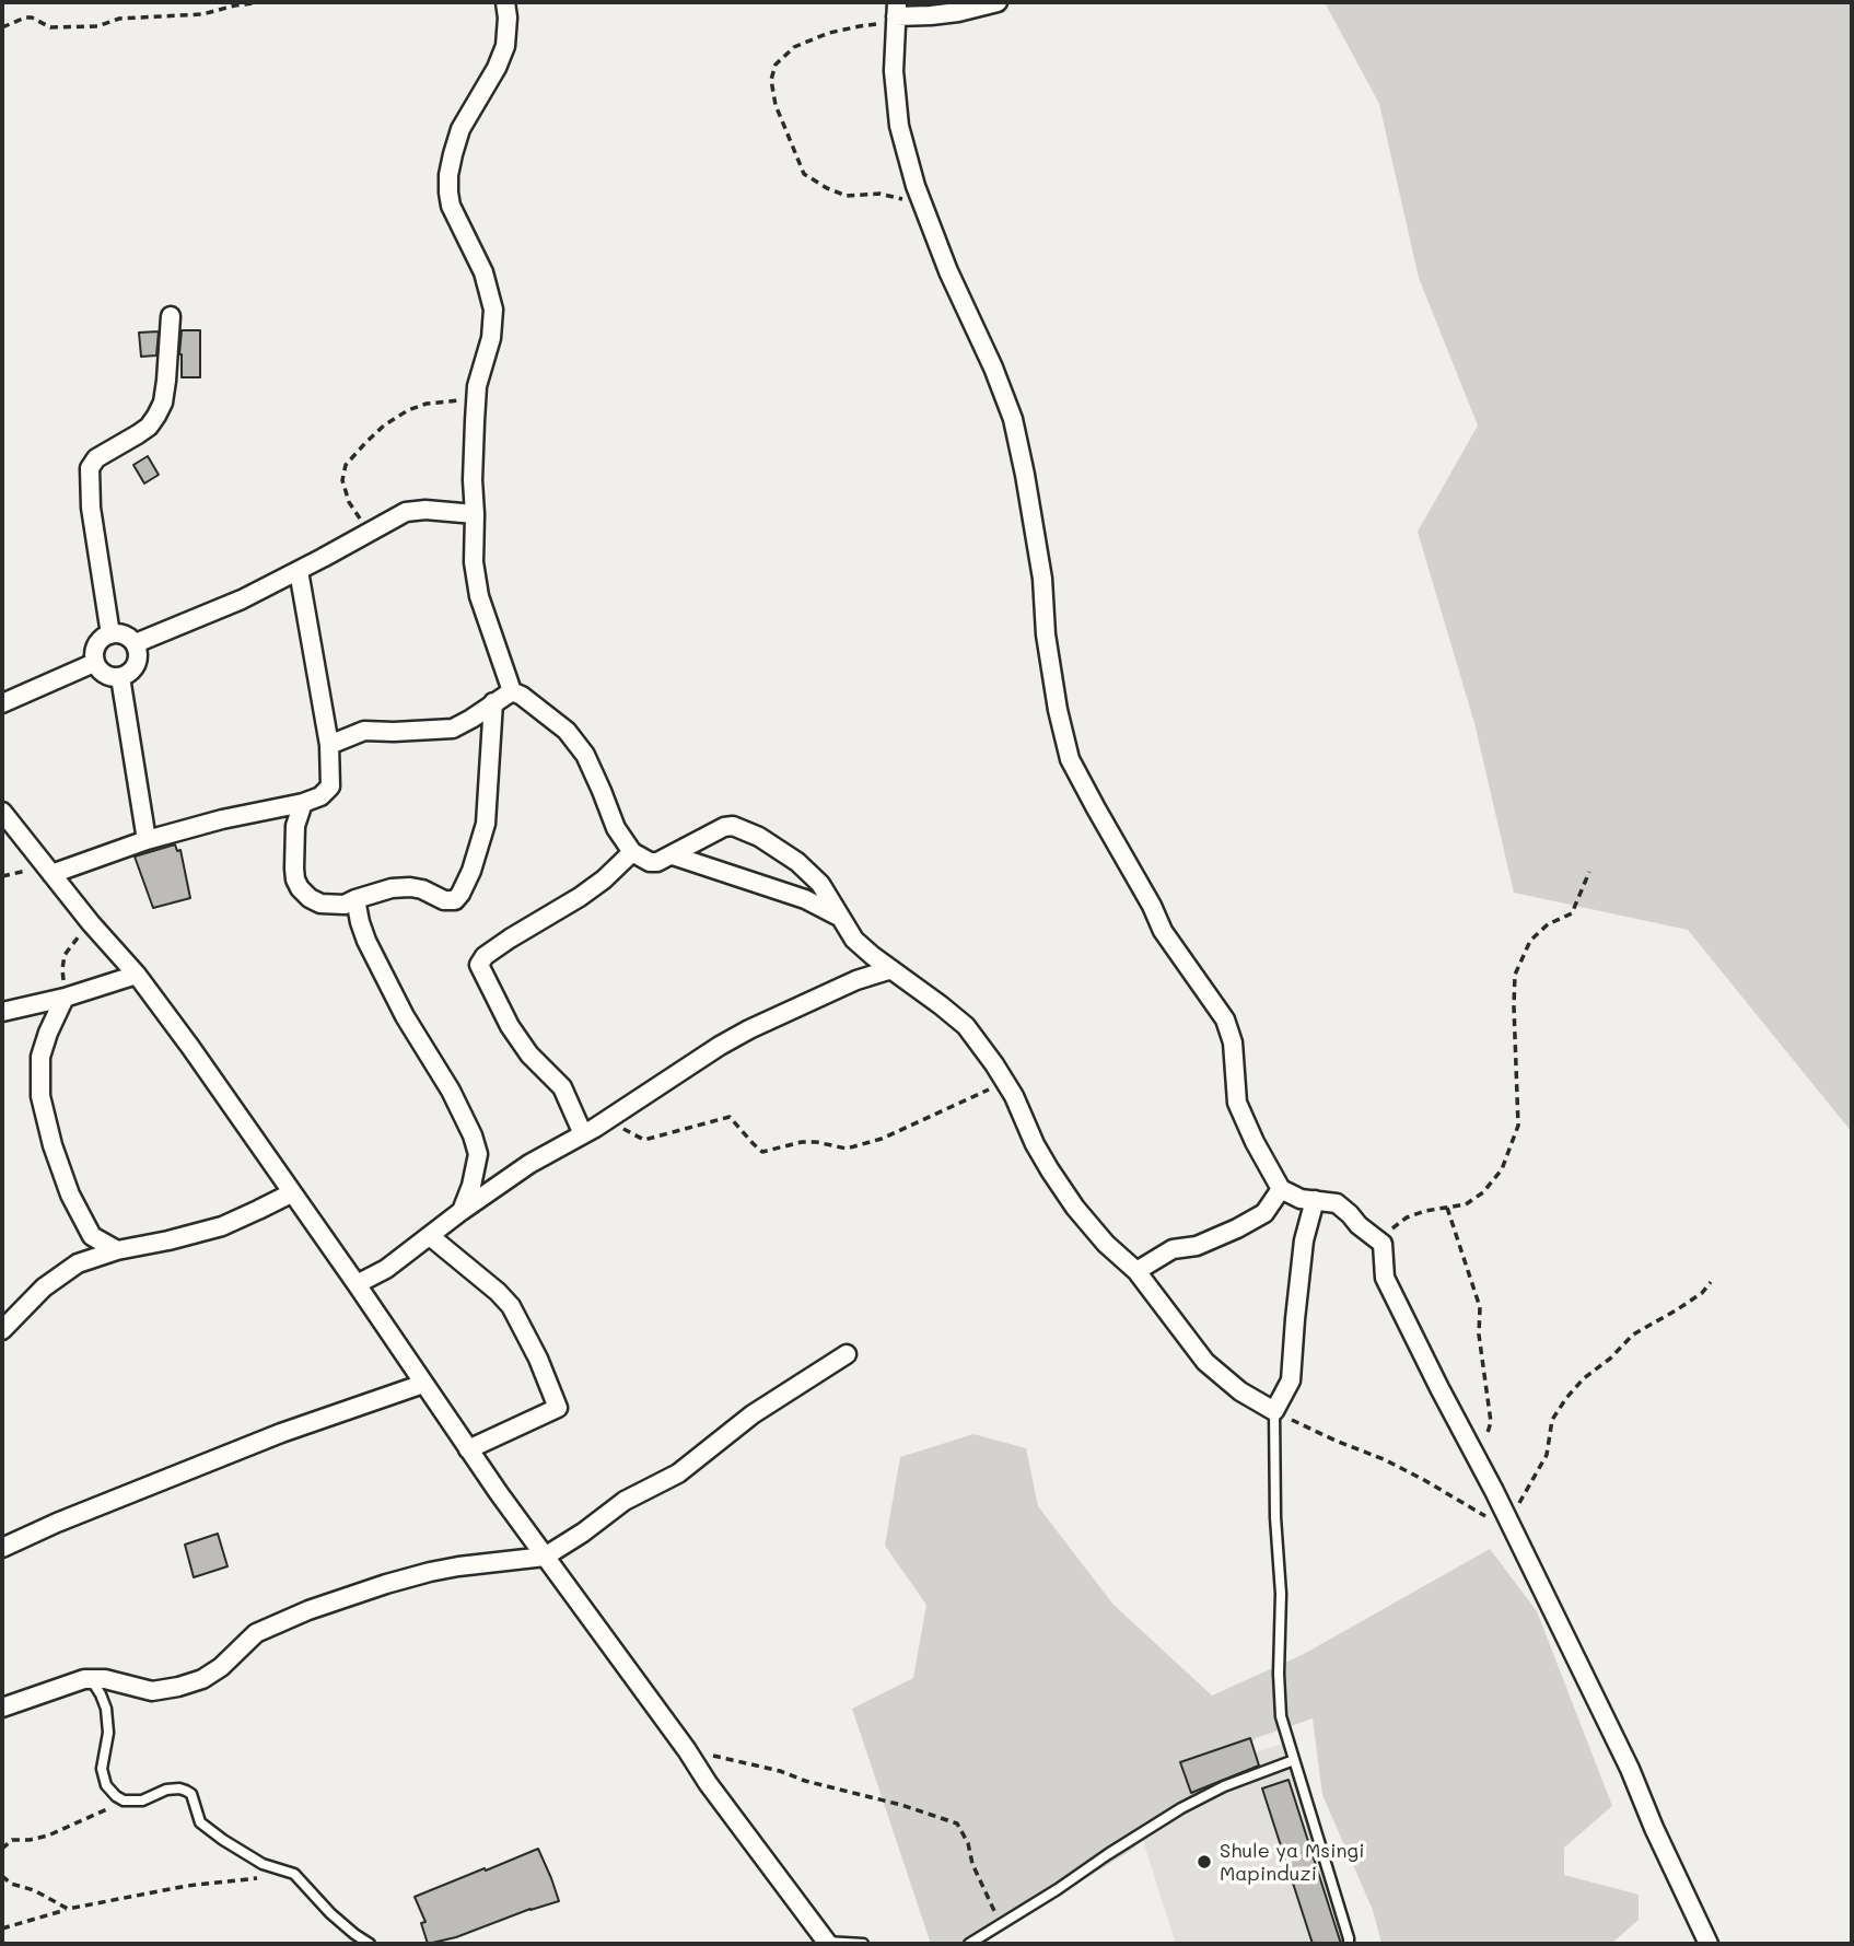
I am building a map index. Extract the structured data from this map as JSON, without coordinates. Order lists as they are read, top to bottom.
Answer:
{
  "places": ["Shule ya Msingi Mapinduzi"]
}
